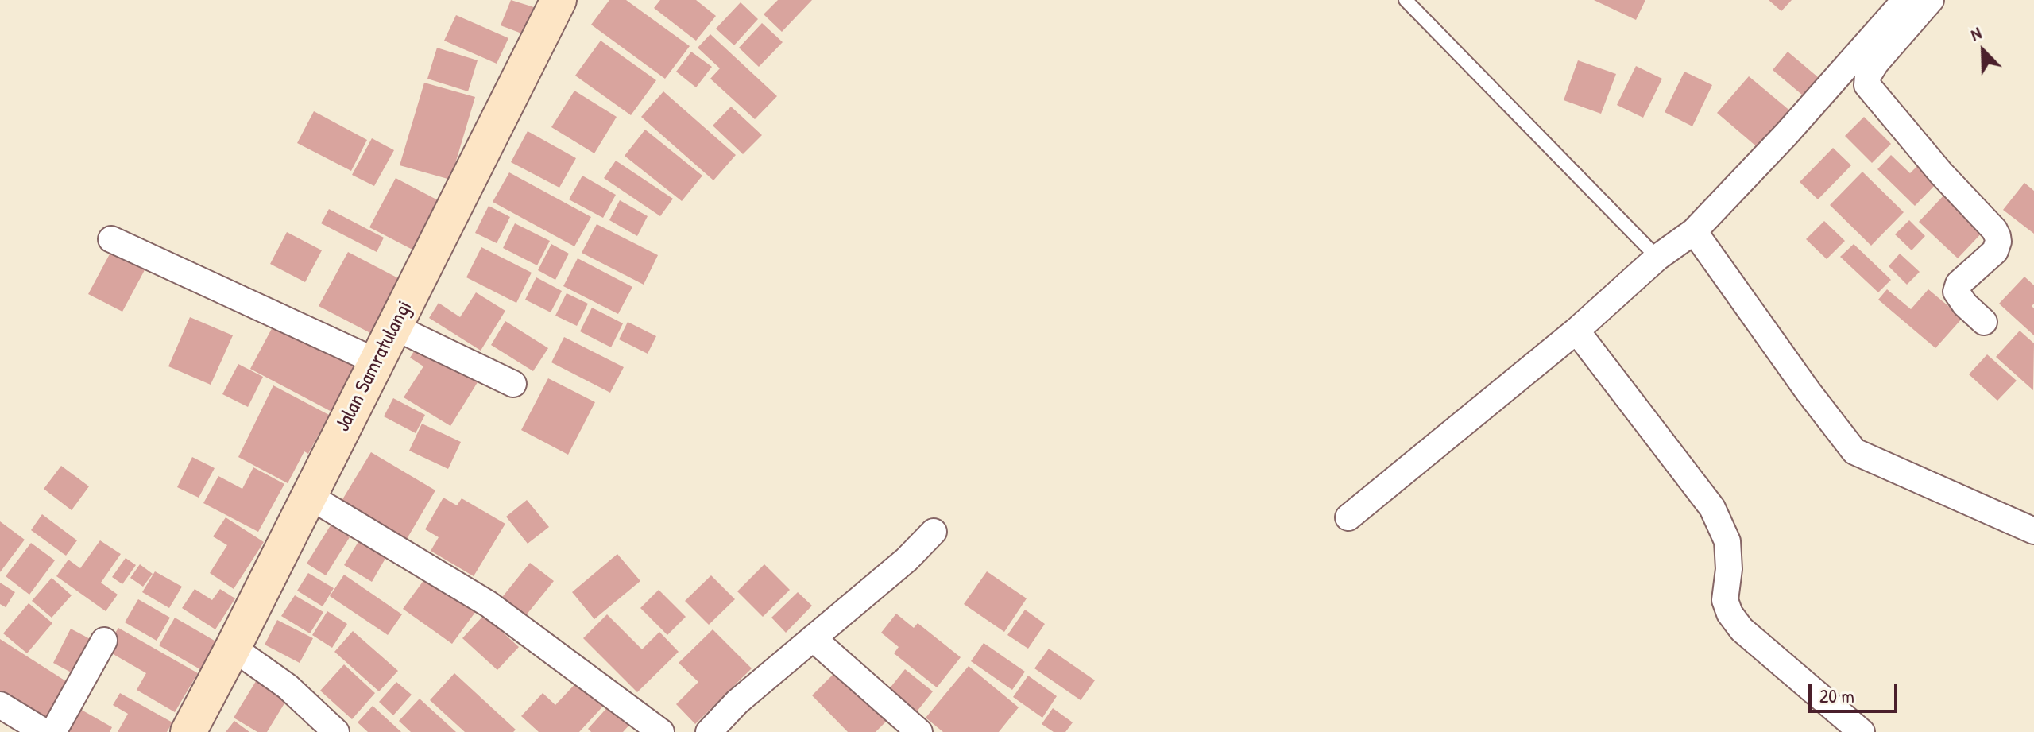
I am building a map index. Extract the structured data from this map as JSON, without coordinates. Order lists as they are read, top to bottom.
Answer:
{
  "streets": {
    "main road": ["Jalan Samratulangi"]
  },
  "scale_bar": "20 m",
  "north": "top left"
}
